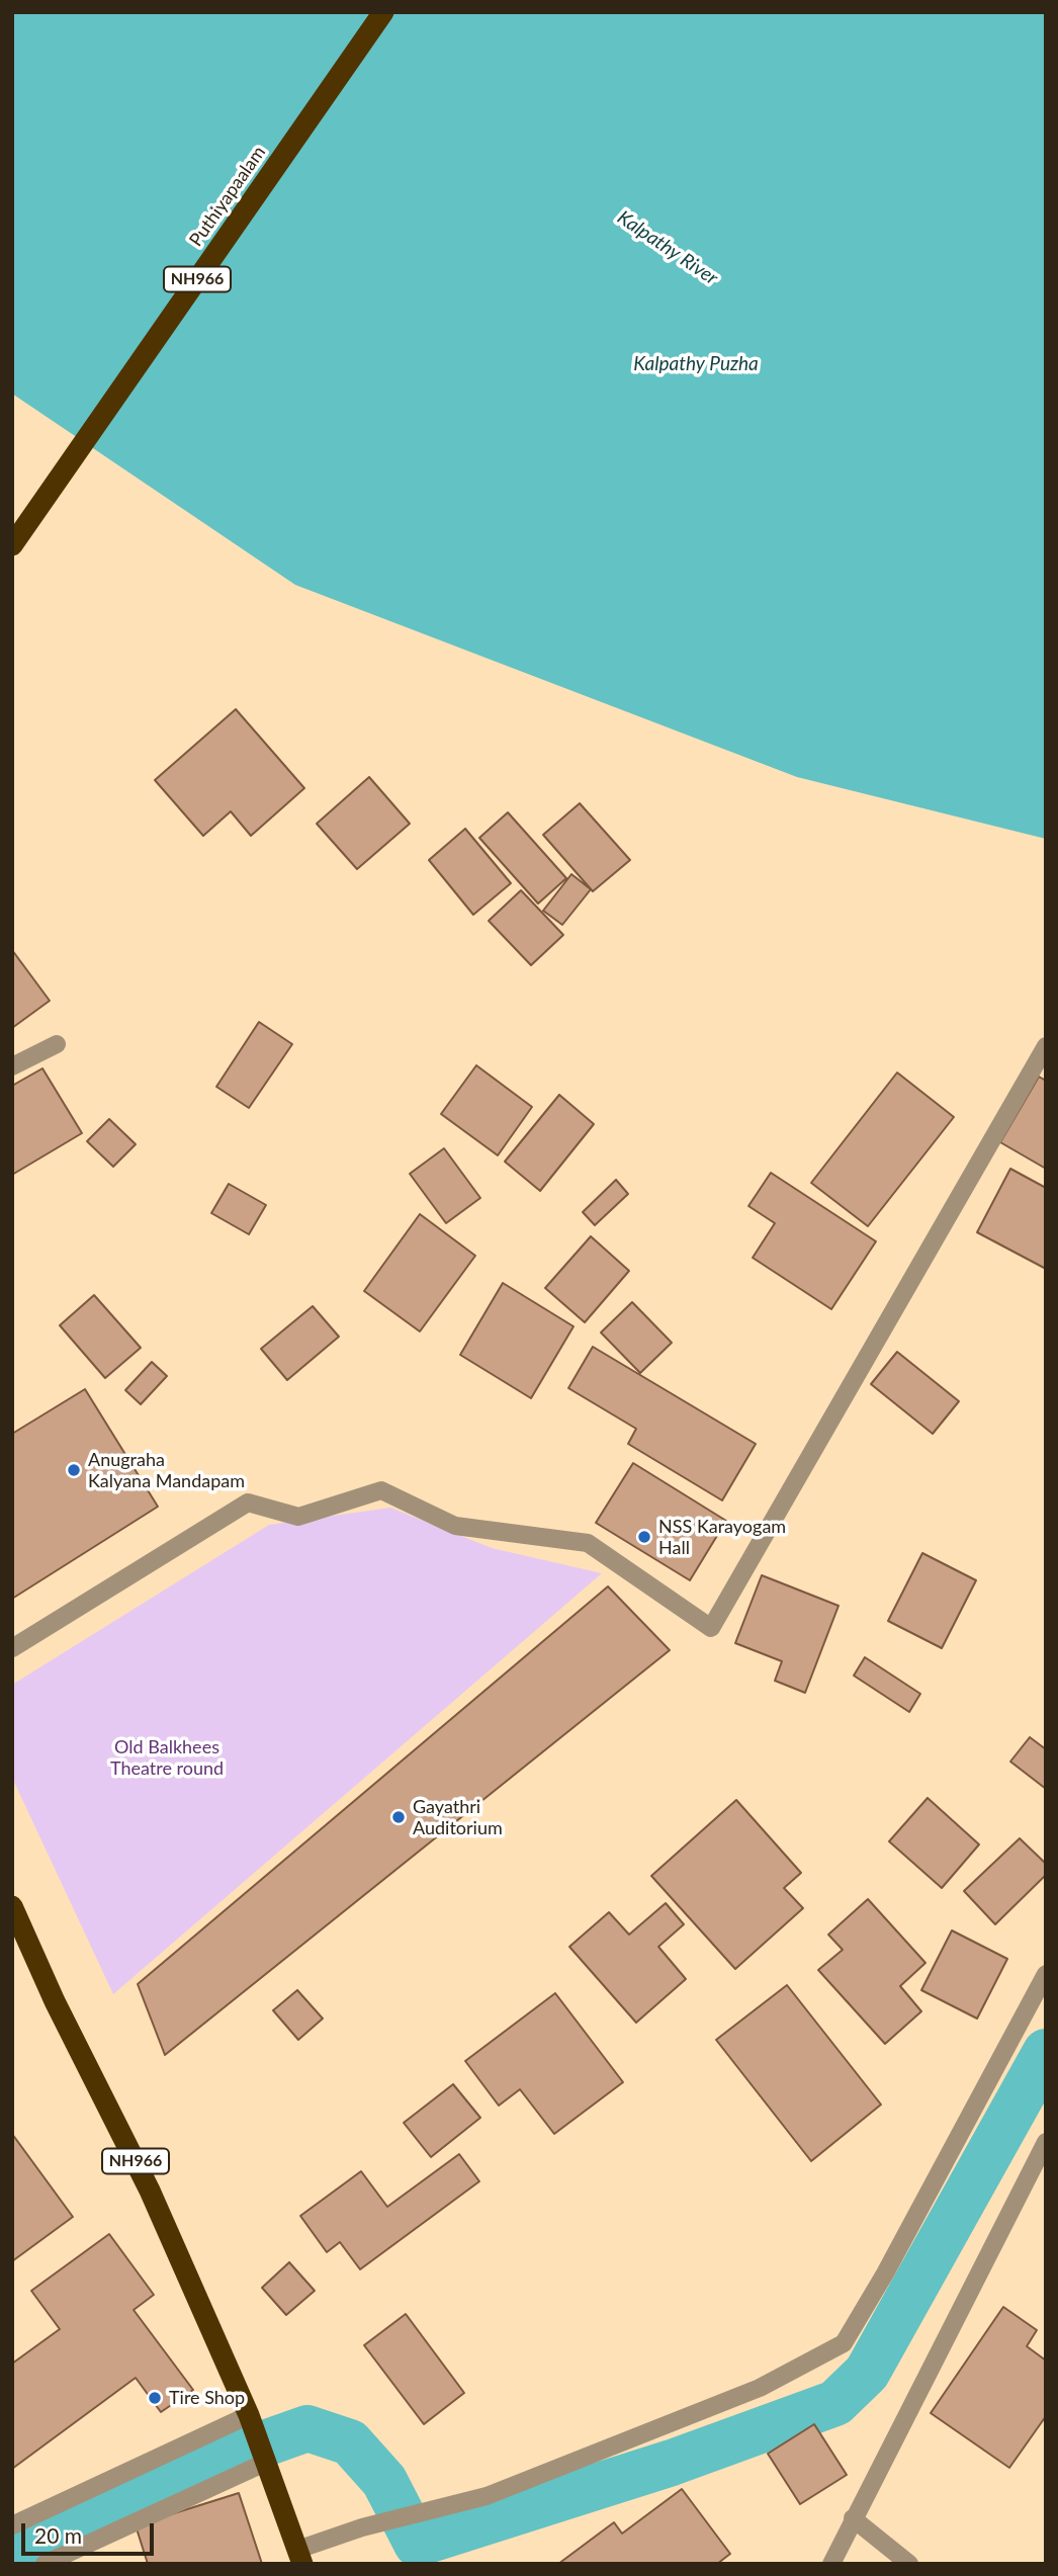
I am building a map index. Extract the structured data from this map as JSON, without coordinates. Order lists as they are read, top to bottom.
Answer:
{
  "streets": {
    "highway": ["Puthiyapaalam", "NH966"]
  },
  "water": ["Kalpathy River", "Kalpathy Puzha"],
  "parks": ["Old Balkhees Theatre round"],
  "places": [
    "Anugraha Kalyana Mandapam",
    "NSS Karayogam Hall",
    "Gayathri Auditorium",
    "Tire Shop"
  ],
  "scale_bar": "20 m"
}
